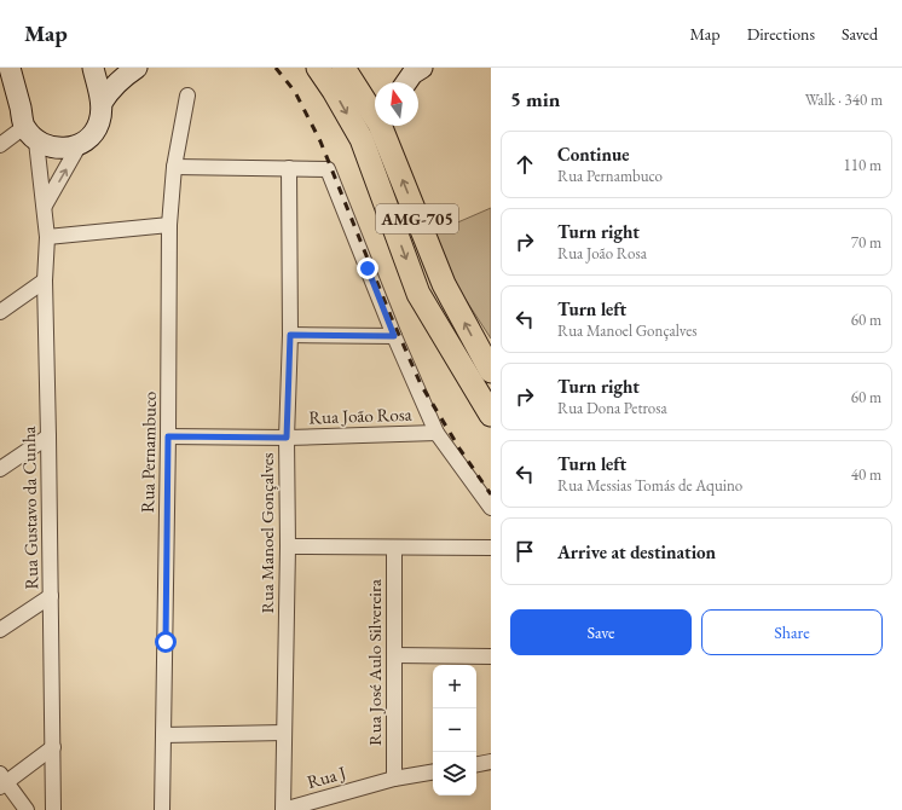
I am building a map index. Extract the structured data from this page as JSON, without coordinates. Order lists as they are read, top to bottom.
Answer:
{
  "streets": {
    "main road": ["AMG-705"],
    "street": [
      "Rua João Rosa",
      "Rua Pernambuco",
      "Rua Gustavo da Cunha",
      "Rua Manoel Gonçalves",
      "Rua José Aulo Silvereira",
      "Rua J"
    ]
  },
  "crossings": [
    ["Rua João Rosa", "Rua Pernambuco"],
    ["Rua João Rosa", "Rua Manoel Gonçalves"],
    ["Rua Manoel Gonçalves", "Rua J"],
    ["Rua José Aulo Silvereira", "Rua J"]
  ],
  "north": "top",
  "page": {
    "header": "Map",
    "nav": ["Map", "Directions", "Saved"],
    "heading": ["5 min", "Walk · 340 m"],
    "list": [
      ["Continue", "Rua Pernambuco", "110 m"],
      ["Turn right", "Rua João Rosa", "70 m"],
      ["Turn left", "Rua Manoel Gonçalves", "60 m"],
      ["Turn right", "Rua Dona Petrosa", "60 m"],
      ["Turn left", "Rua Messias Tomás de Aquino", "40 m"],
      "Arrive at destination"
    ],
    "buttons": ["Save", "Share"],
    "map_buttons": ["+", "−"]
  }
}
